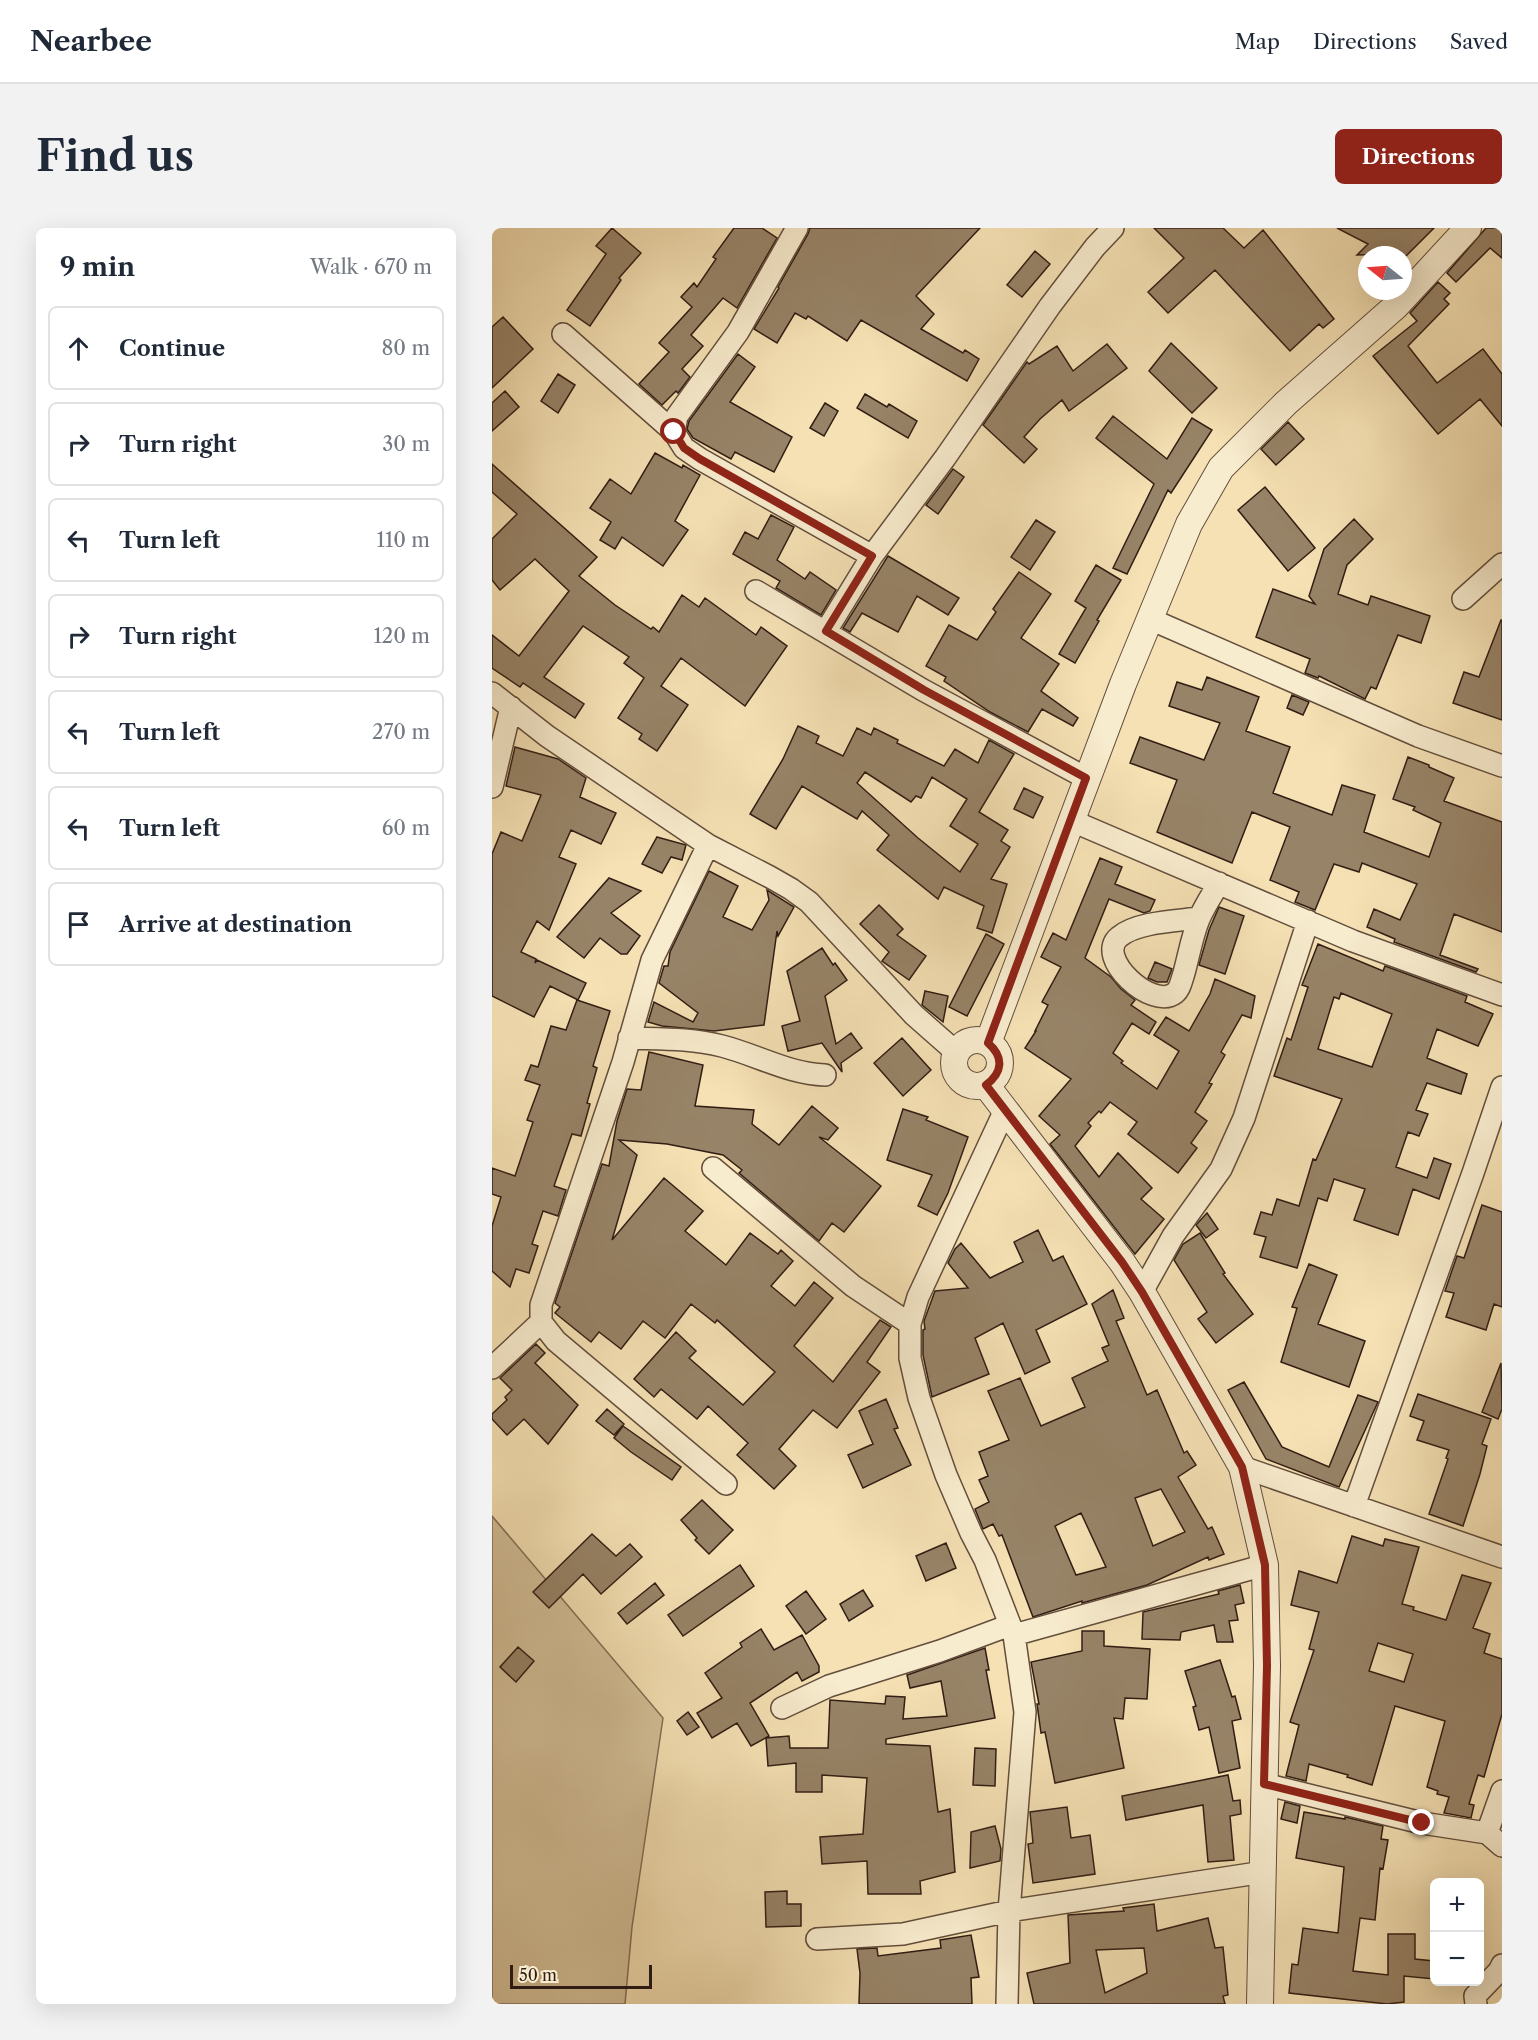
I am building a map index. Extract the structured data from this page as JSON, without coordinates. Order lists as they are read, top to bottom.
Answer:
{
  "scale_bar": "50 m",
  "north": "left",
  "page": {
    "header": "Nearbee",
    "nav": ["Map", "Directions", "Saved"],
    "buttons": "Directions",
    "title": "Find us",
    "heading": ["9 min", "Walk · 670 m"],
    "list": [
      ["Continue", "80 m"],
      ["Turn right", "30 m"],
      ["Turn left", "110 m"],
      ["Turn right", "120 m"],
      ["Turn left", "270 m"],
      ["Turn left", "60 m"],
      "Arrive at destination"
    ],
    "map_buttons": ["+", "−"],
    "scale": "50 m"
  }
}
